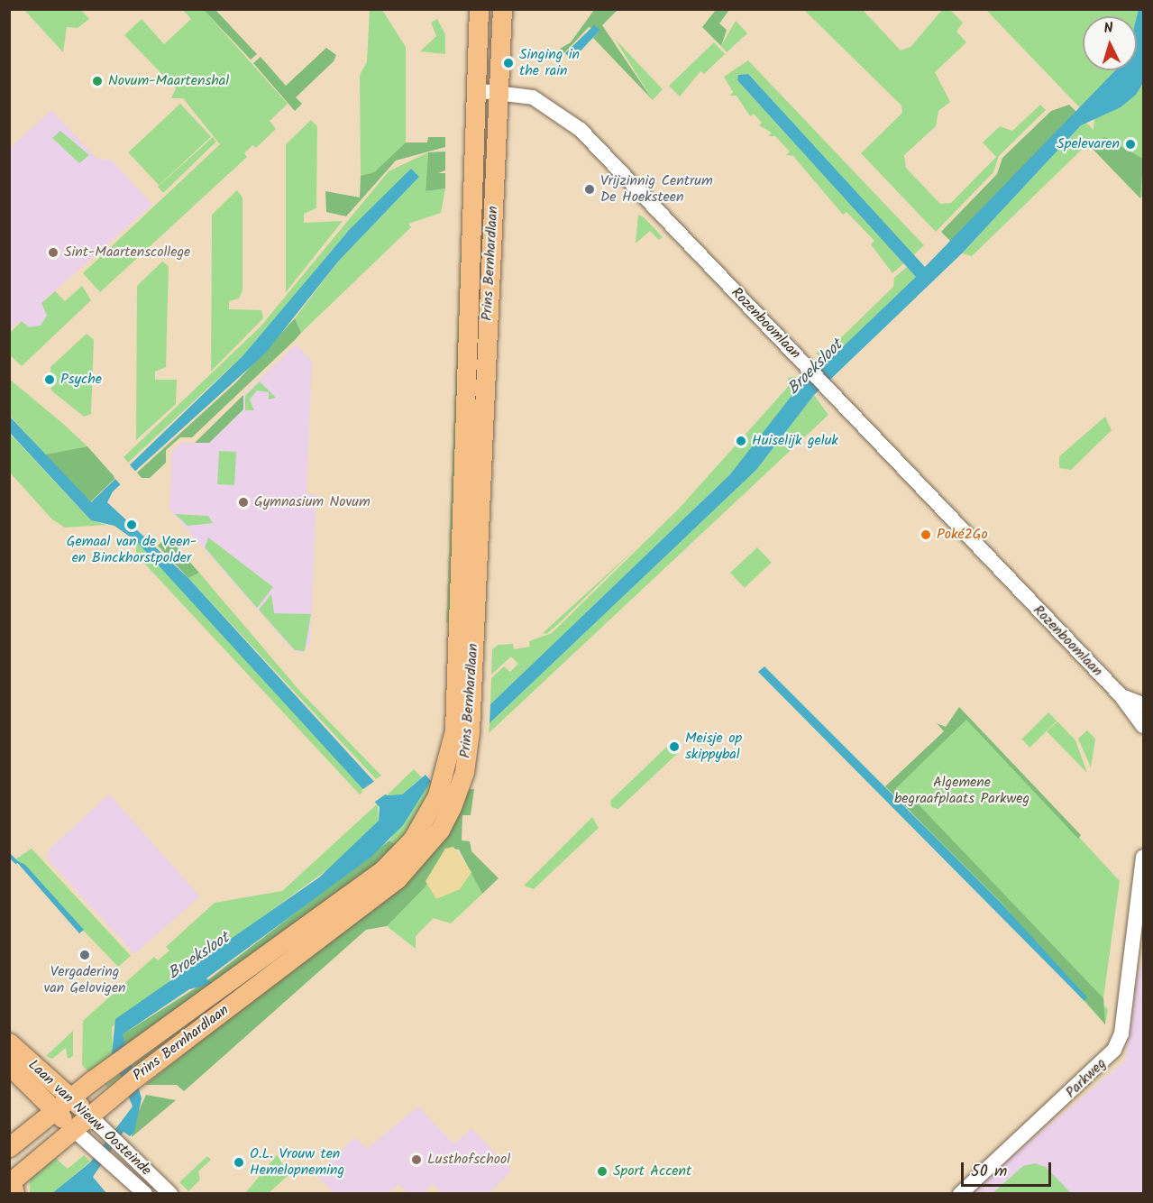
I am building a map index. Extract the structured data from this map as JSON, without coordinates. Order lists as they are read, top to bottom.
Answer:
{
  "streets": {
    "main road": ["Prins Bernhardlaan", "Laan van Nieuw Oosteinde"],
    "street": ["Rozenboomlaan", "Parkweg"]
  },
  "crossings": [
    ["Prins Bernhardlaan", "Rozenboomlaan"],
    ["Prins Bernhardlaan", "Laan van Nieuw Oosteinde"]
  ],
  "water": ["Broeksloot"],
  "parks": ["Algemene begraafplaats Parkweg"],
  "places": [
    "Singing in the rain",
    "Novum-Maartenshal",
    "Spelevaren",
    "Vrijzinnig Centrum De Hoeksteen",
    "Sint-Maartenscollege",
    "Psyche",
    "Huiselijk geluk",
    "Gymnasium Novum",
    "Gemaal van de Veen- en Binckhorstpolder",
    "Poké2Go",
    "Meisje op skippybal",
    "Vergadering van Gelovigen",
    "Lusthofschool",
    "O.L. Vrouw ten Hemelopneming",
    "Sport Accent"
  ],
  "scale_bar": "50 m",
  "north": "top"
}
